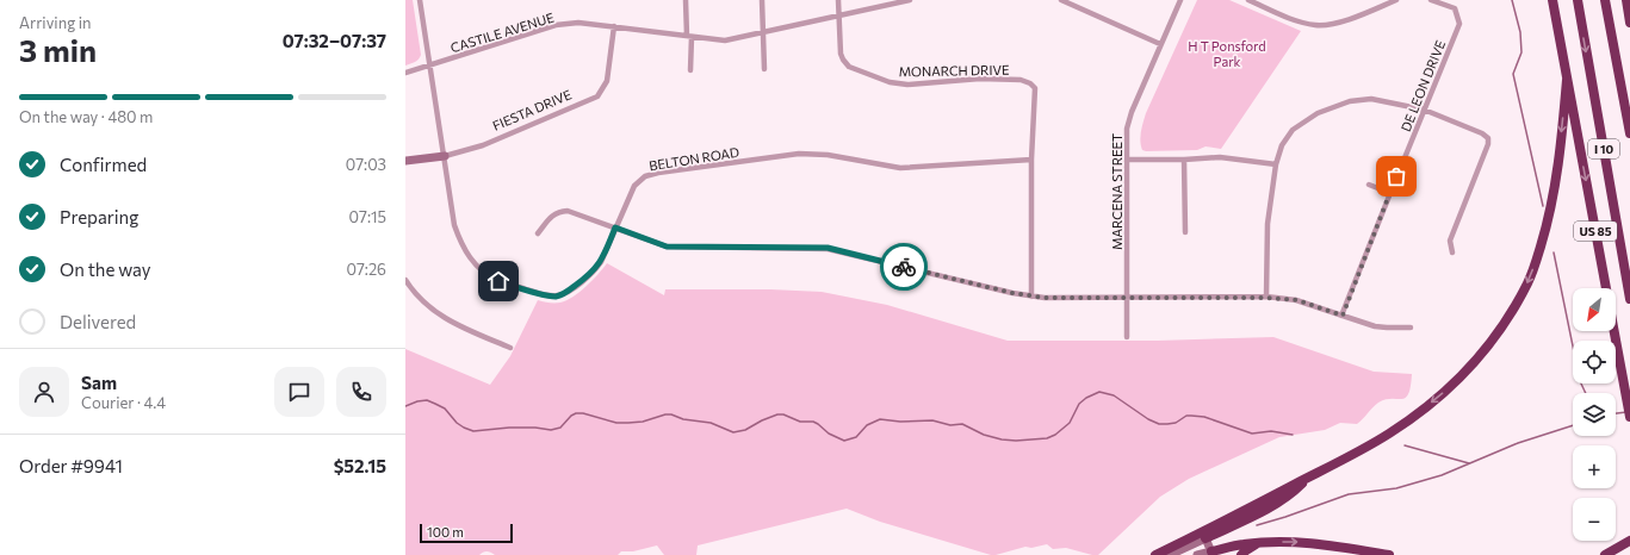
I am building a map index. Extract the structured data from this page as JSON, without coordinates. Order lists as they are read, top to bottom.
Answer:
{
  "streets": {
    "highway": ["I 10", "US 85"],
    "main road": ["FIESTA DRIVE"],
    "street": [
      "CASTILE AVENUE",
      "MONARCH DRIVE",
      "DE LEON DRIVE",
      "BELTON ROAD",
      "MARCENA STREET"
    ]
  },
  "crossings": [
    ["CASTILE AVENUE", "MONARCH DRIVE"],
    ["CASTILE AVENUE", "FIESTA DRIVE"],
    ["CASTILE AVENUE", "BELTON ROAD"],
    ["MONARCH DRIVE", "BELTON ROAD"],
    ["FIESTA DRIVE", "BELTON ROAD"]
  ],
  "parks": ["H T Ponsford Park"],
  "scale_bar": "100 m",
  "north": "bottom left",
  "page": {
    "heading": ["3 min", "Arriving in", "07:32–07:37"],
    "panel": [
      "Sam",
      "Courier · 4.4",
      "Order #9941",
      "$52.15"
    ],
    "bar": "On the way · 480 m",
    "list": [
      ["Confirmed", "07:03"],
      ["Preparing", "07:15"],
      ["On the way", "07:26"],
      "Delivered"
    ],
    "map_buttons": ["+", "−"],
    "scale": "100 m"
  }
}
